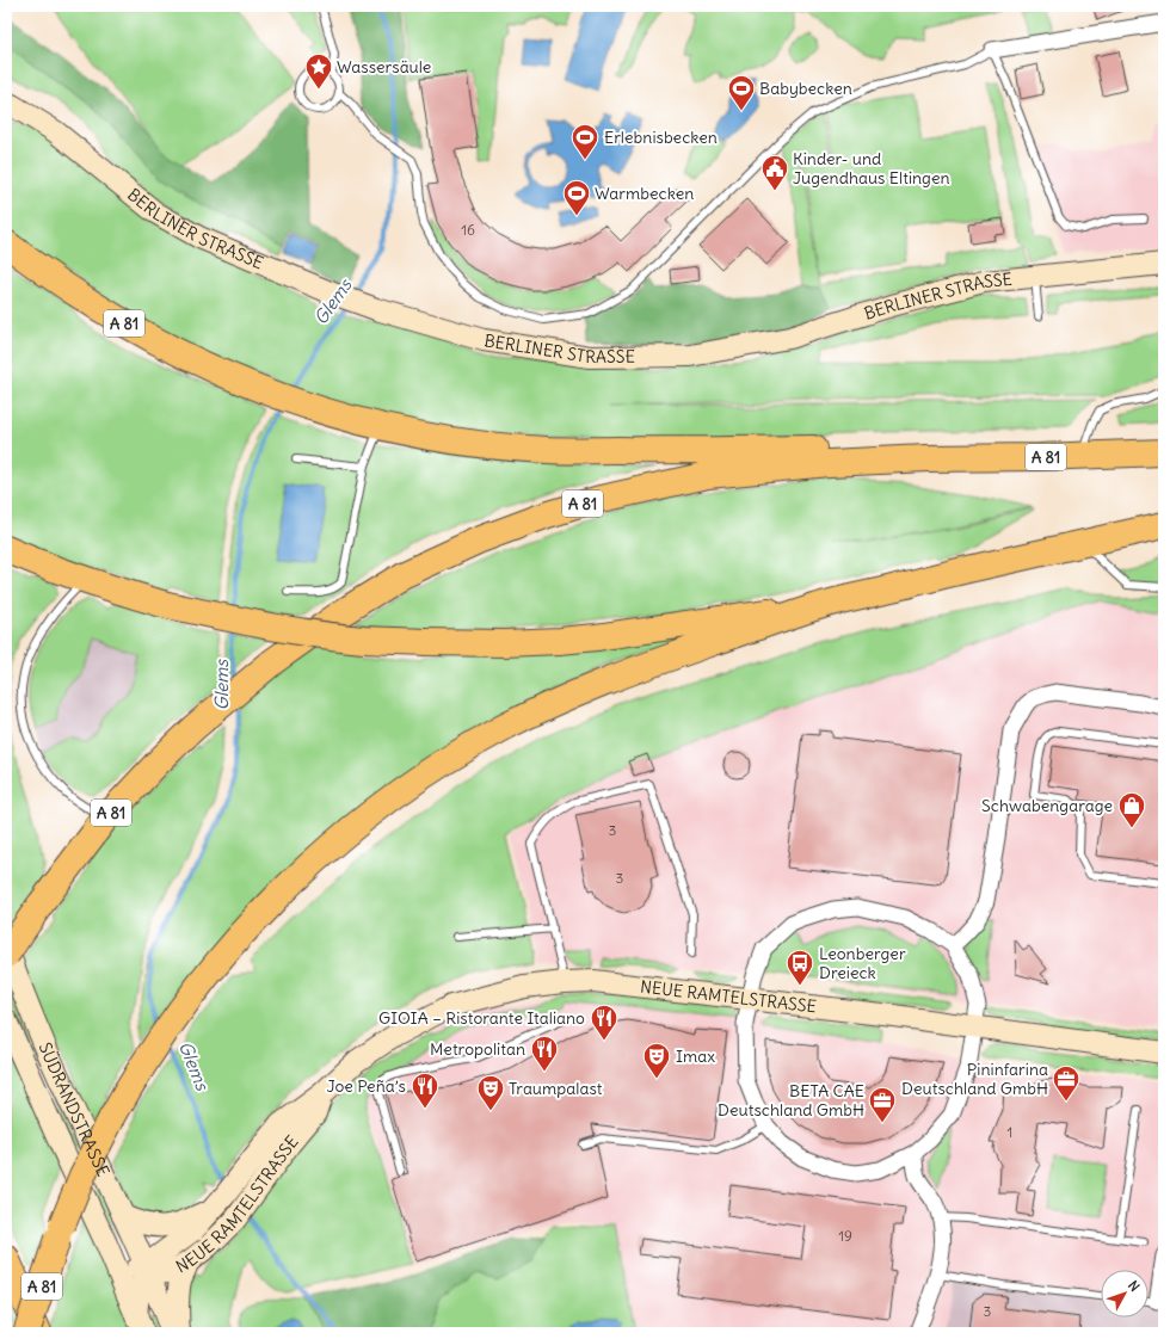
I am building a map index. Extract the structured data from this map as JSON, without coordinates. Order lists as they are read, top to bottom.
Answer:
{
  "streets": {
    "highway": ["A 81"],
    "main road": ["BERLINER STRASSE", "NEUE RAMTELSTRASSE", "SÜDRANDSTRASSE"]
  },
  "crossings": [
    ["NEUE RAMTELSTRASSE", "SÜDRANDSTRASSE"]
  ],
  "water": ["Glems"],
  "places": {
    "place": ["Wassersäule"],
    "sports": ["Babybecken", "Erlebnisbecken", "Warmbecken"],
    "public building": ["Kinder- und Jugendhaus Eltingen"],
    "shop": ["Schwabengarage"],
    "bus stop": ["Leonberger Dreieck"],
    "restaurant": ["GIOIA – Ristorante Italiano", "Metropolitan", "Joe Peña’s"],
    "theatre": ["Imax", "Traumpalast"],
    "office": ["Pininfarina Deutschland GmbH", "BETA CAE Deutschland GmbH"]
  },
  "house_numbers": [
    "16",
    "3",
    "3",
    "1",
    "19",
    "3"
  ],
  "north": "top right"
}
